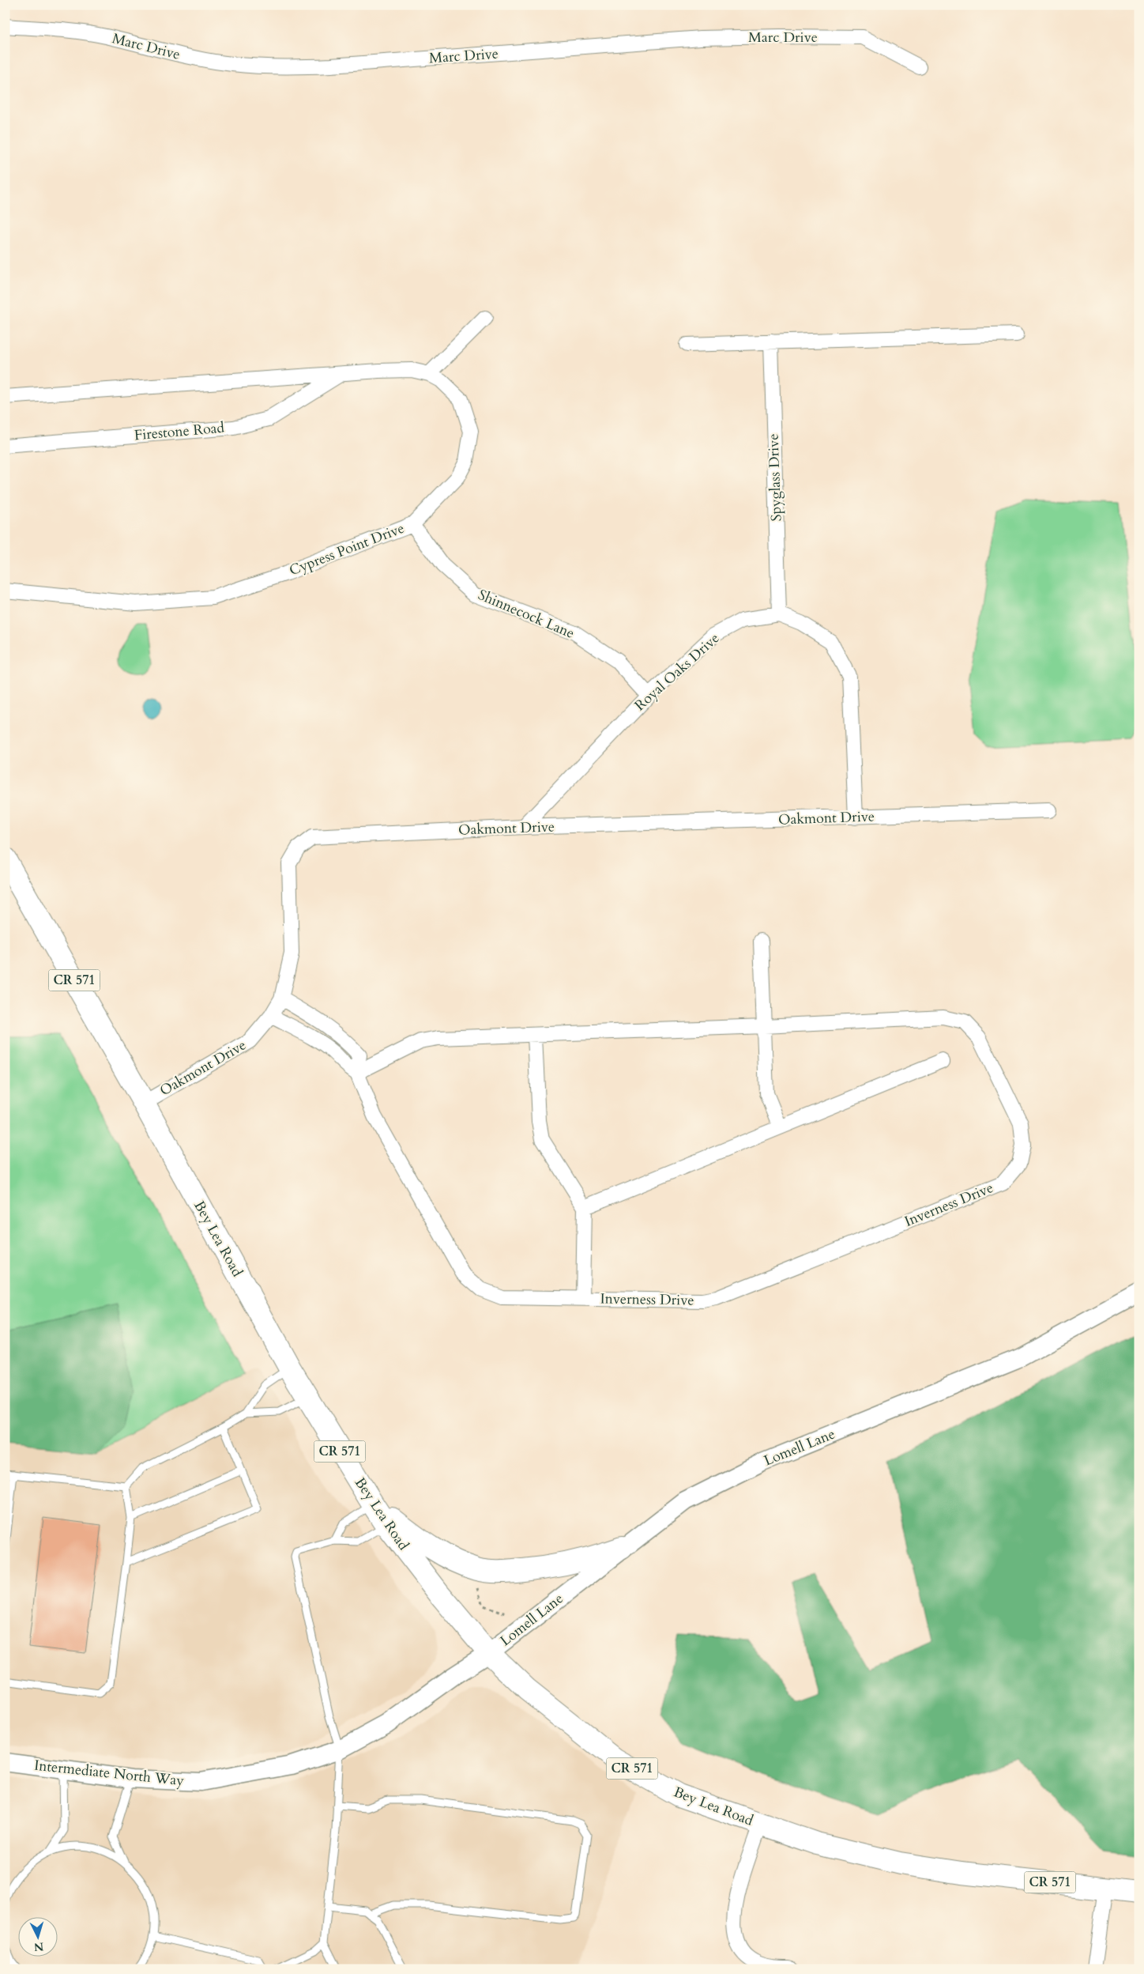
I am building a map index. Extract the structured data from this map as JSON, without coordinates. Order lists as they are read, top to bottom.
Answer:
{
  "streets": {
    "main road": ["CR 571", "Bey Lea Road"],
    "street": [
      "Marc Drive",
      "Firestone Road",
      "Spyglass Drive",
      "Cypress Point Drive",
      "Shinnecock Lane",
      "Royal Oaks Drive",
      "Oakmont Drive",
      "Inverness Drive",
      "Lomell Lane",
      "Intermediate North Way"
    ]
  },
  "crossings": [
    ["Firestone Road", "Cypress Point Drive"],
    ["Spyglass Drive", "Royal Oaks Drive"],
    ["Cypress Point Drive", "Shinnecock Lane"],
    ["Shinnecock Lane", "Royal Oaks Drive"],
    ["Royal Oaks Drive", "Oakmont Drive"],
    ["Oakmont Drive", "Inverness Drive"],
    ["Oakmont Drive", "Bey Lea Road"],
    ["CR 571", "Bey Lea Road"],
    ["Bey Lea Road", "Lomell Lane"],
    ["Bey Lea Road", "Intermediate North Way"],
    ["Lomell Lane", "Intermediate North Way"]
  ],
  "north": "bottom"
}
